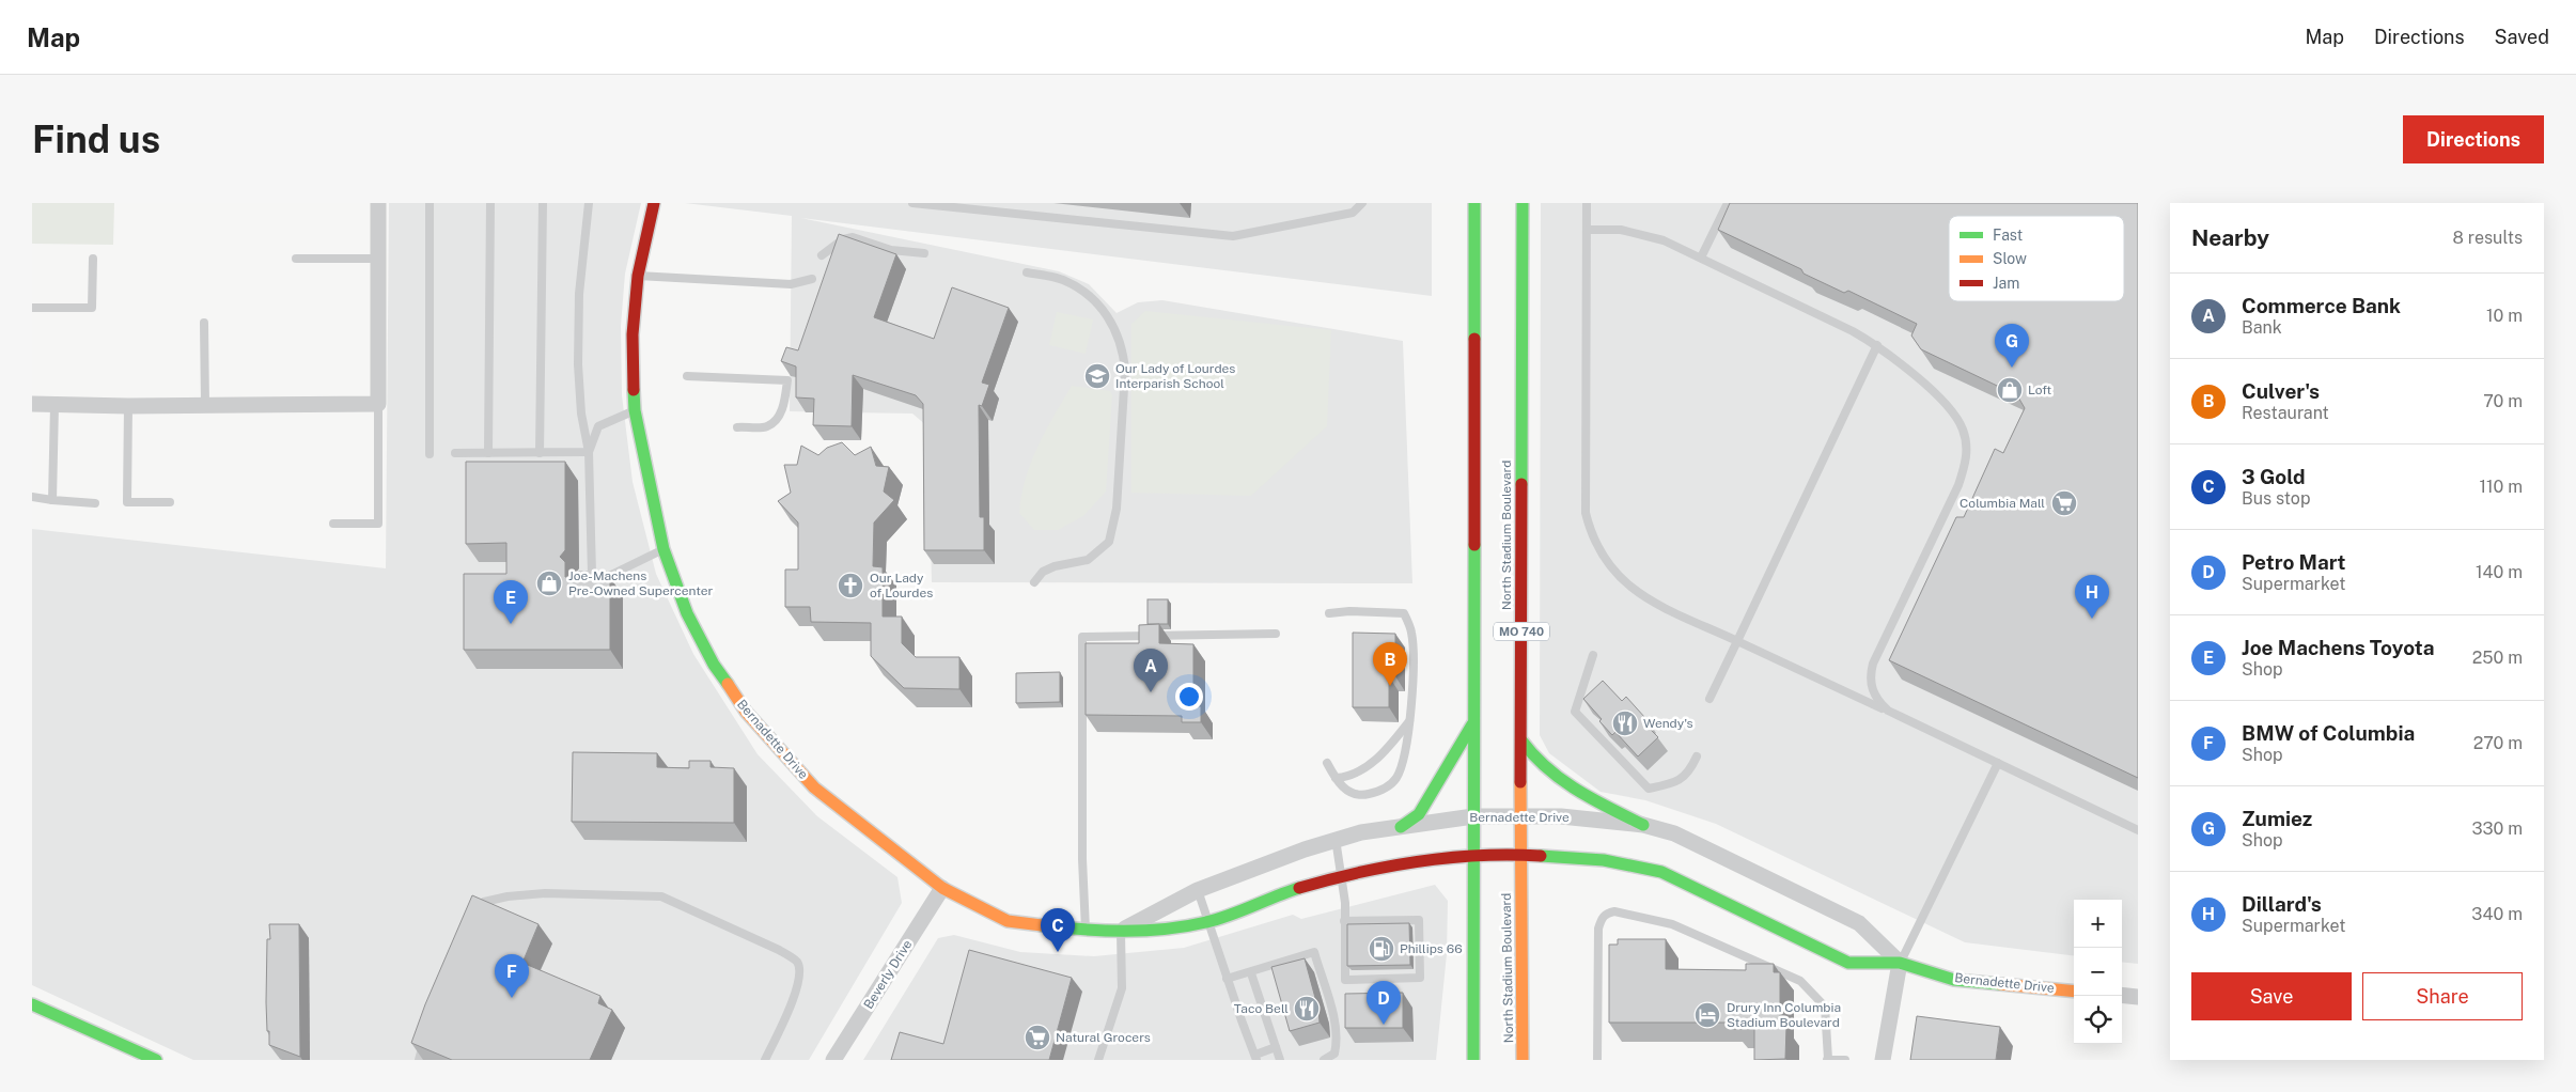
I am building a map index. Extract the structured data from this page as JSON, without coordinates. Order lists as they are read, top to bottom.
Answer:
{
  "streets": {
    "street": [
      "North Stadium Boulevard",
      "MO 740",
      "Bernadette Drive",
      "Beverly Drive"
    ]
  },
  "crossings": [
    ["North Stadium Boulevard", "Bernadette Drive"],
    ["MO 740", "Bernadette Drive"],
    ["Bernadette Drive", "Beverly Drive"]
  ],
  "places": {
    "school or university": ["Our Lady of Lourdes Interparish School"],
    "shop": ["Loft", "Joe-Machens Pre-Owned Supercenter"],
    "supermarket": ["Columbia Mall", "Natural Grocers"],
    "church": ["Our Lady of Lourdes"],
    "restaurant": ["Wendy's", "Taco Bell"],
    "fuel station": ["Phillips 66"],
    "hotel": ["Drury Inn Columbia Stadium Boulevard"]
  },
  "legend": ["Fast", "Slow", "Jam"],
  "page": {
    "header": "Map",
    "nav": ["Map", "Directions", "Saved"],
    "buttons": [
      "Directions",
      ["Save", "Share"]
    ],
    "title": "Find us",
    "heading": ["Nearby", "8 results"],
    "list": [
      {
        "mark": "A",
        "name": "Commerce Bank",
        "note": "Bank",
        "value": "10 m"
      },
      {
        "mark": "B",
        "name": "Culver's",
        "note": "Restaurant",
        "value": "70 m"
      },
      {
        "mark": "C",
        "name": "3 Gold",
        "note": "Bus stop",
        "value": "110 m"
      },
      {
        "mark": "D",
        "name": "Petro Mart",
        "note": "Supermarket",
        "value": "140 m"
      },
      {
        "mark": "E",
        "name": "Joe Machens Toyota",
        "note": "Shop",
        "value": "250 m"
      },
      {
        "mark": "F",
        "name": "BMW of Columbia",
        "note": "Shop",
        "value": "270 m"
      },
      {
        "mark": "G",
        "name": "Zumiez",
        "note": "Shop",
        "value": "330 m"
      },
      {
        "mark": "H",
        "name": "Dillard's",
        "note": "Supermarket",
        "value": "340 m"
      }
    ],
    "pins": [
      "G",
      "H",
      "E",
      "B",
      "A",
      "C",
      "F",
      "D"
    ],
    "map_buttons": ["+", "−"]
  }
}
